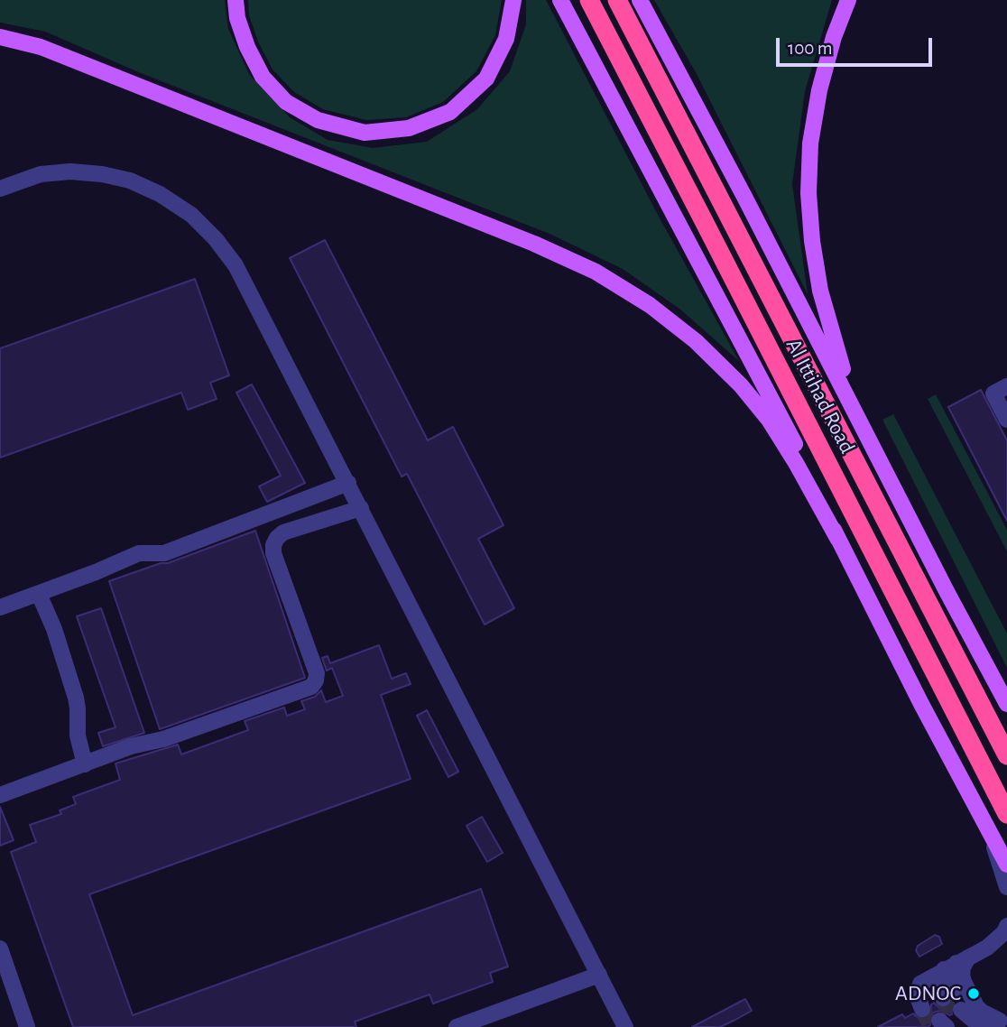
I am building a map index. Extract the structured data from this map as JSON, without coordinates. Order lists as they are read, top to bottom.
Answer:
{
  "streets": {
    "highway": ["Al Ittihad Road"]
  },
  "places": ["ADNOC"],
  "scale_bar": "100 m"
}
